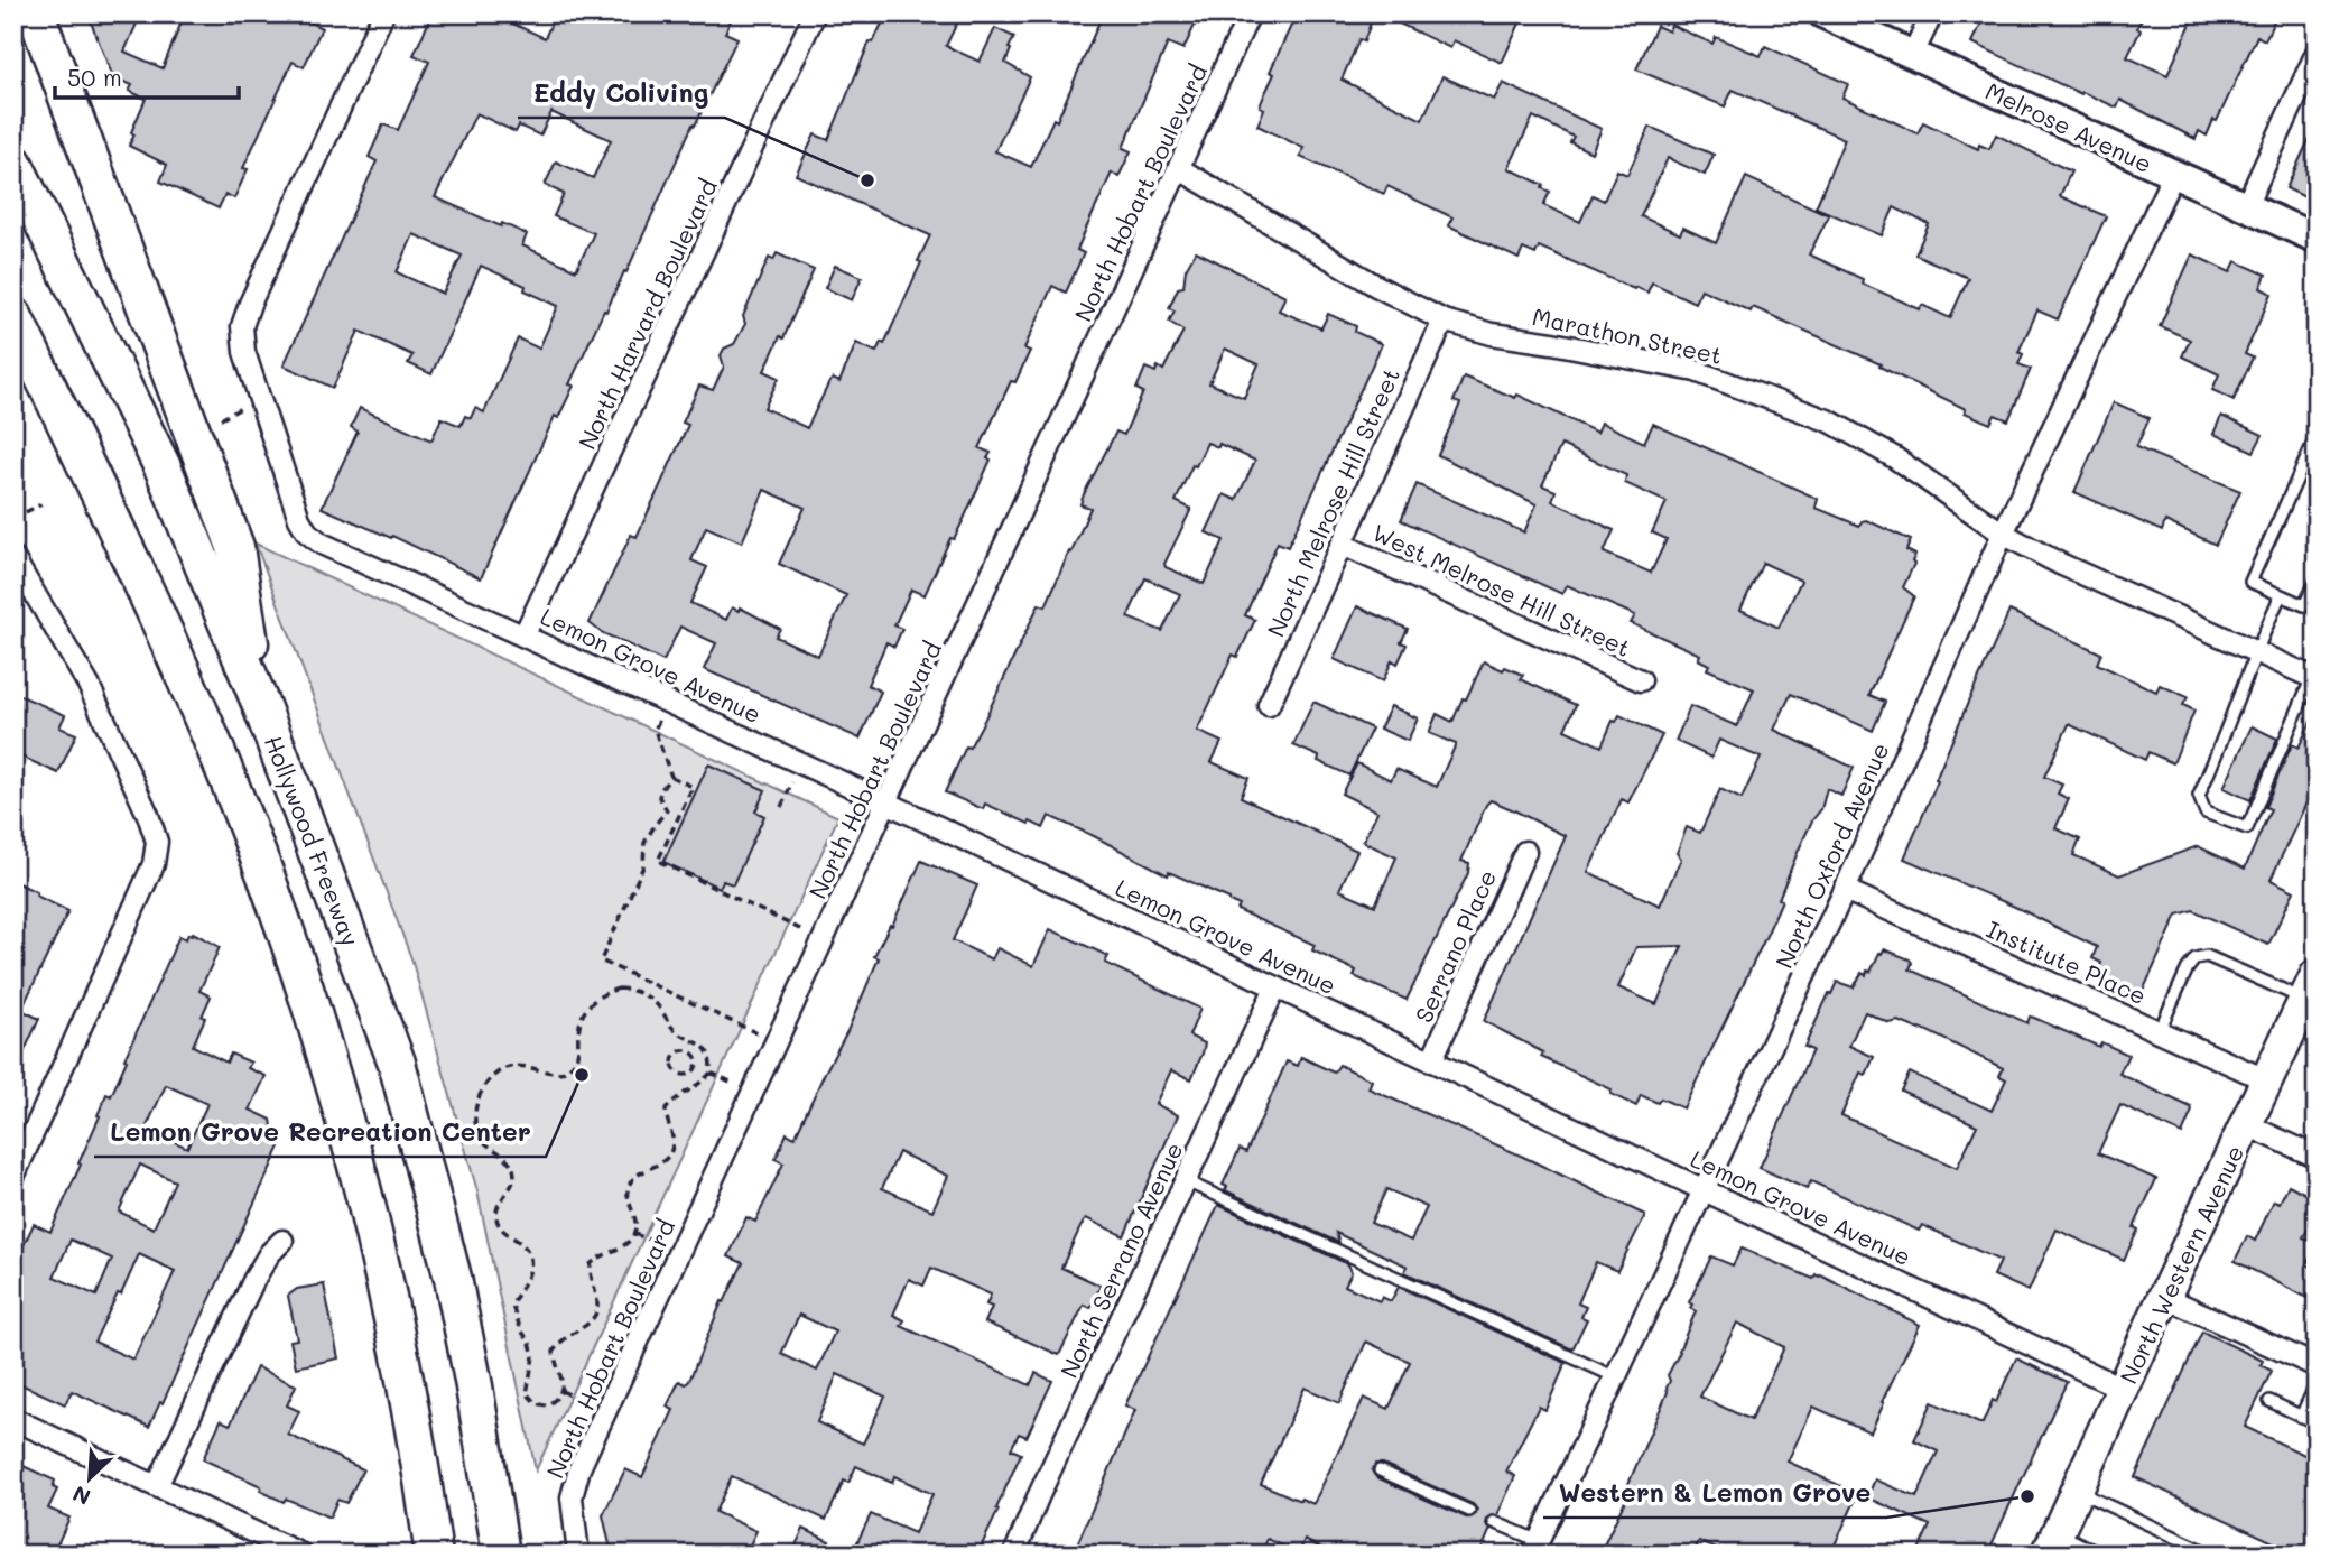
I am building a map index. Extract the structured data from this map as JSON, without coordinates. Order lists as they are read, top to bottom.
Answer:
{
  "streets": {
    "highway": ["Hollywood Freeway"],
    "main road": ["Melrose Avenue", "North Western Avenue"],
    "street": [
      "North Hobart Boulevard",
      "North Harvard Boulevard",
      "Marathon Street",
      "North Melrose Hill Street",
      "West Melrose Hill Street",
      "Lemon Grove Avenue",
      "North Oxford Avenue",
      "Serrano Place",
      "Institute Place",
      "North Serrano Avenue"
    ]
  },
  "crossings": [
    ["Melrose Avenue", "North Oxford Avenue"],
    ["North Hobart Boulevard", "Marathon Street"],
    ["North Hobart Boulevard", "Lemon Grove Avenue"],
    ["North Harvard Boulevard", "Lemon Grove Avenue"],
    ["Marathon Street", "North Melrose Hill Street"],
    ["Marathon Street", "North Oxford Avenue"],
    ["North Melrose Hill Street", "West Melrose Hill Street"],
    ["Lemon Grove Avenue", "North Oxford Avenue"],
    ["Lemon Grove Avenue", "Serrano Place"],
    ["Lemon Grove Avenue", "North Serrano Avenue"],
    ["Lemon Grove Avenue", "North Western Avenue"],
    ["North Oxford Avenue", "Institute Place"],
    ["Institute Place", "North Western Avenue"]
  ],
  "places": ["Eddy Coliving", "Lemon Grove Recreation Center", "Western & Lemon Grove"],
  "scale_bar": "50 m",
  "north": "bottom left"
}
